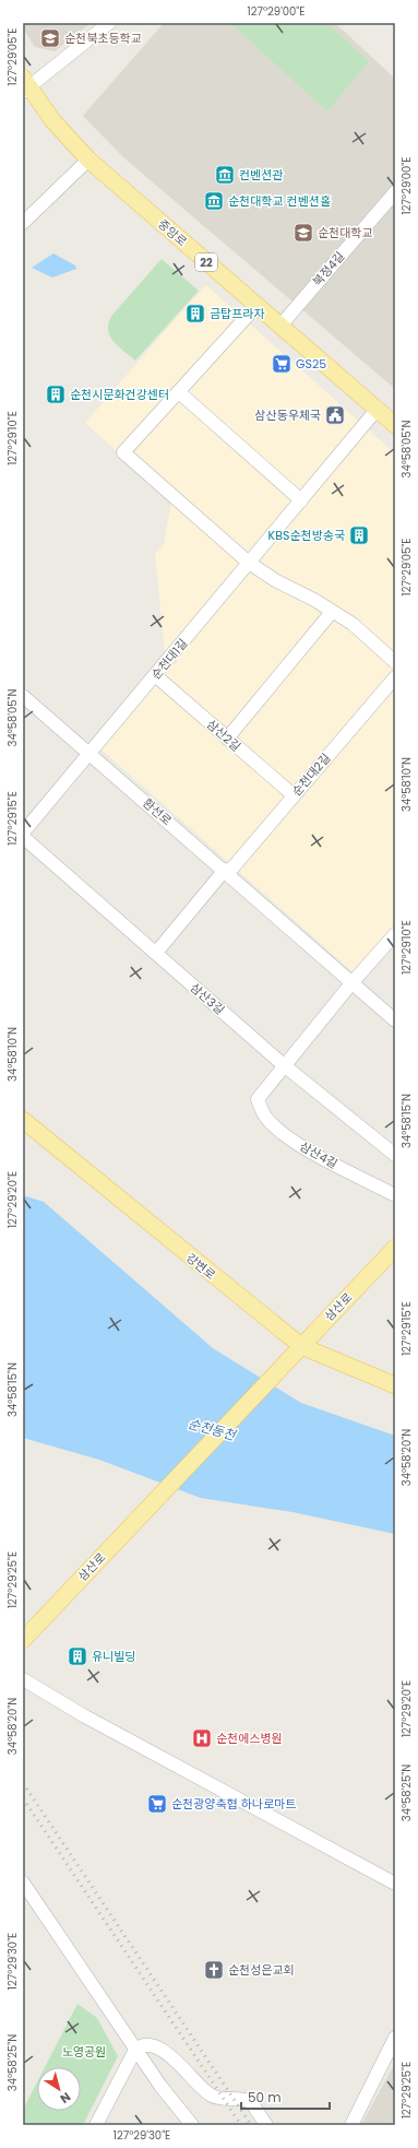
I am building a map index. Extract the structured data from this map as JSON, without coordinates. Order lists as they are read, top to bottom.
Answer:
{
  "streets": {
    "main road": [
      "중앙로",
      "22",
      "강변로",
      "삼산로"
    ],
    "street": [
      "북정4길",
      "순천대1길",
      "삼산2길",
      "순천대2길",
      "환선로",
      "삼산3길",
      "삼산4길"
    ]
  },
  "crossings": [
    ["중앙로", "북정4길"],
    ["중앙로", "순천대1길"],
    ["순천대1길", "삼산2길"],
    ["순천대1길", "환선로"],
    ["삼산2길", "순천대2길"],
    ["순천대2길", "환선로"],
    ["삼산3길", "삼산4길"],
    ["강변로", "삼산로"]
  ],
  "water": ["순천동천"],
  "parks": ["노영공원"],
  "places": {
    "school or university": ["순천북초등학교", "순천대학교"],
    "museum": ["컨벤션관", "순천대학교 컨벤션홀"],
    "building": [
      "금탑프라자",
      "순천시문화건강센터",
      "KBS순천방송국",
      "유니빌딩"
    ],
    "supermarket": ["GS25", "순천광양축협 하나로마트"],
    "public building": ["삼산동우체국"],
    "hospital": ["순천에스병원"],
    "church": ["순천성은교회"]
  },
  "scale_bar": "50 m",
  "north": "bottom right",
  "coordinates": [
    "127°29'00\"E",
    "127°29'05\"E",
    "127°29'10\"E",
    "34°58'05\"N",
    "34°58'10\"N",
    "127°29'15\"E",
    "34°58'15\"N",
    "127°29'20\"E",
    "34°58'20\"N",
    "127°29'25\"E",
    "34°58'25\"N",
    "127°29'30\"E"
  ]
}
